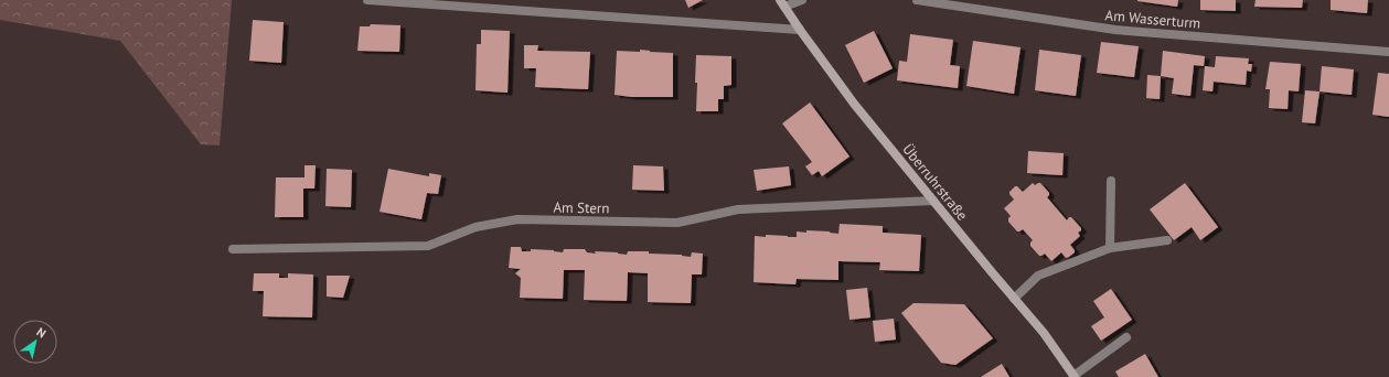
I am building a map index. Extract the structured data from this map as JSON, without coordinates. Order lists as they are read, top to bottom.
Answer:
{
  "streets": {
    "main road": ["Überruhrstraße"],
    "street": ["Am Wasserturm", "Am Stern"]
  },
  "crossings": [
    ["Überruhrstraße", "Am Stern"]
  ],
  "north": "top right"
}
